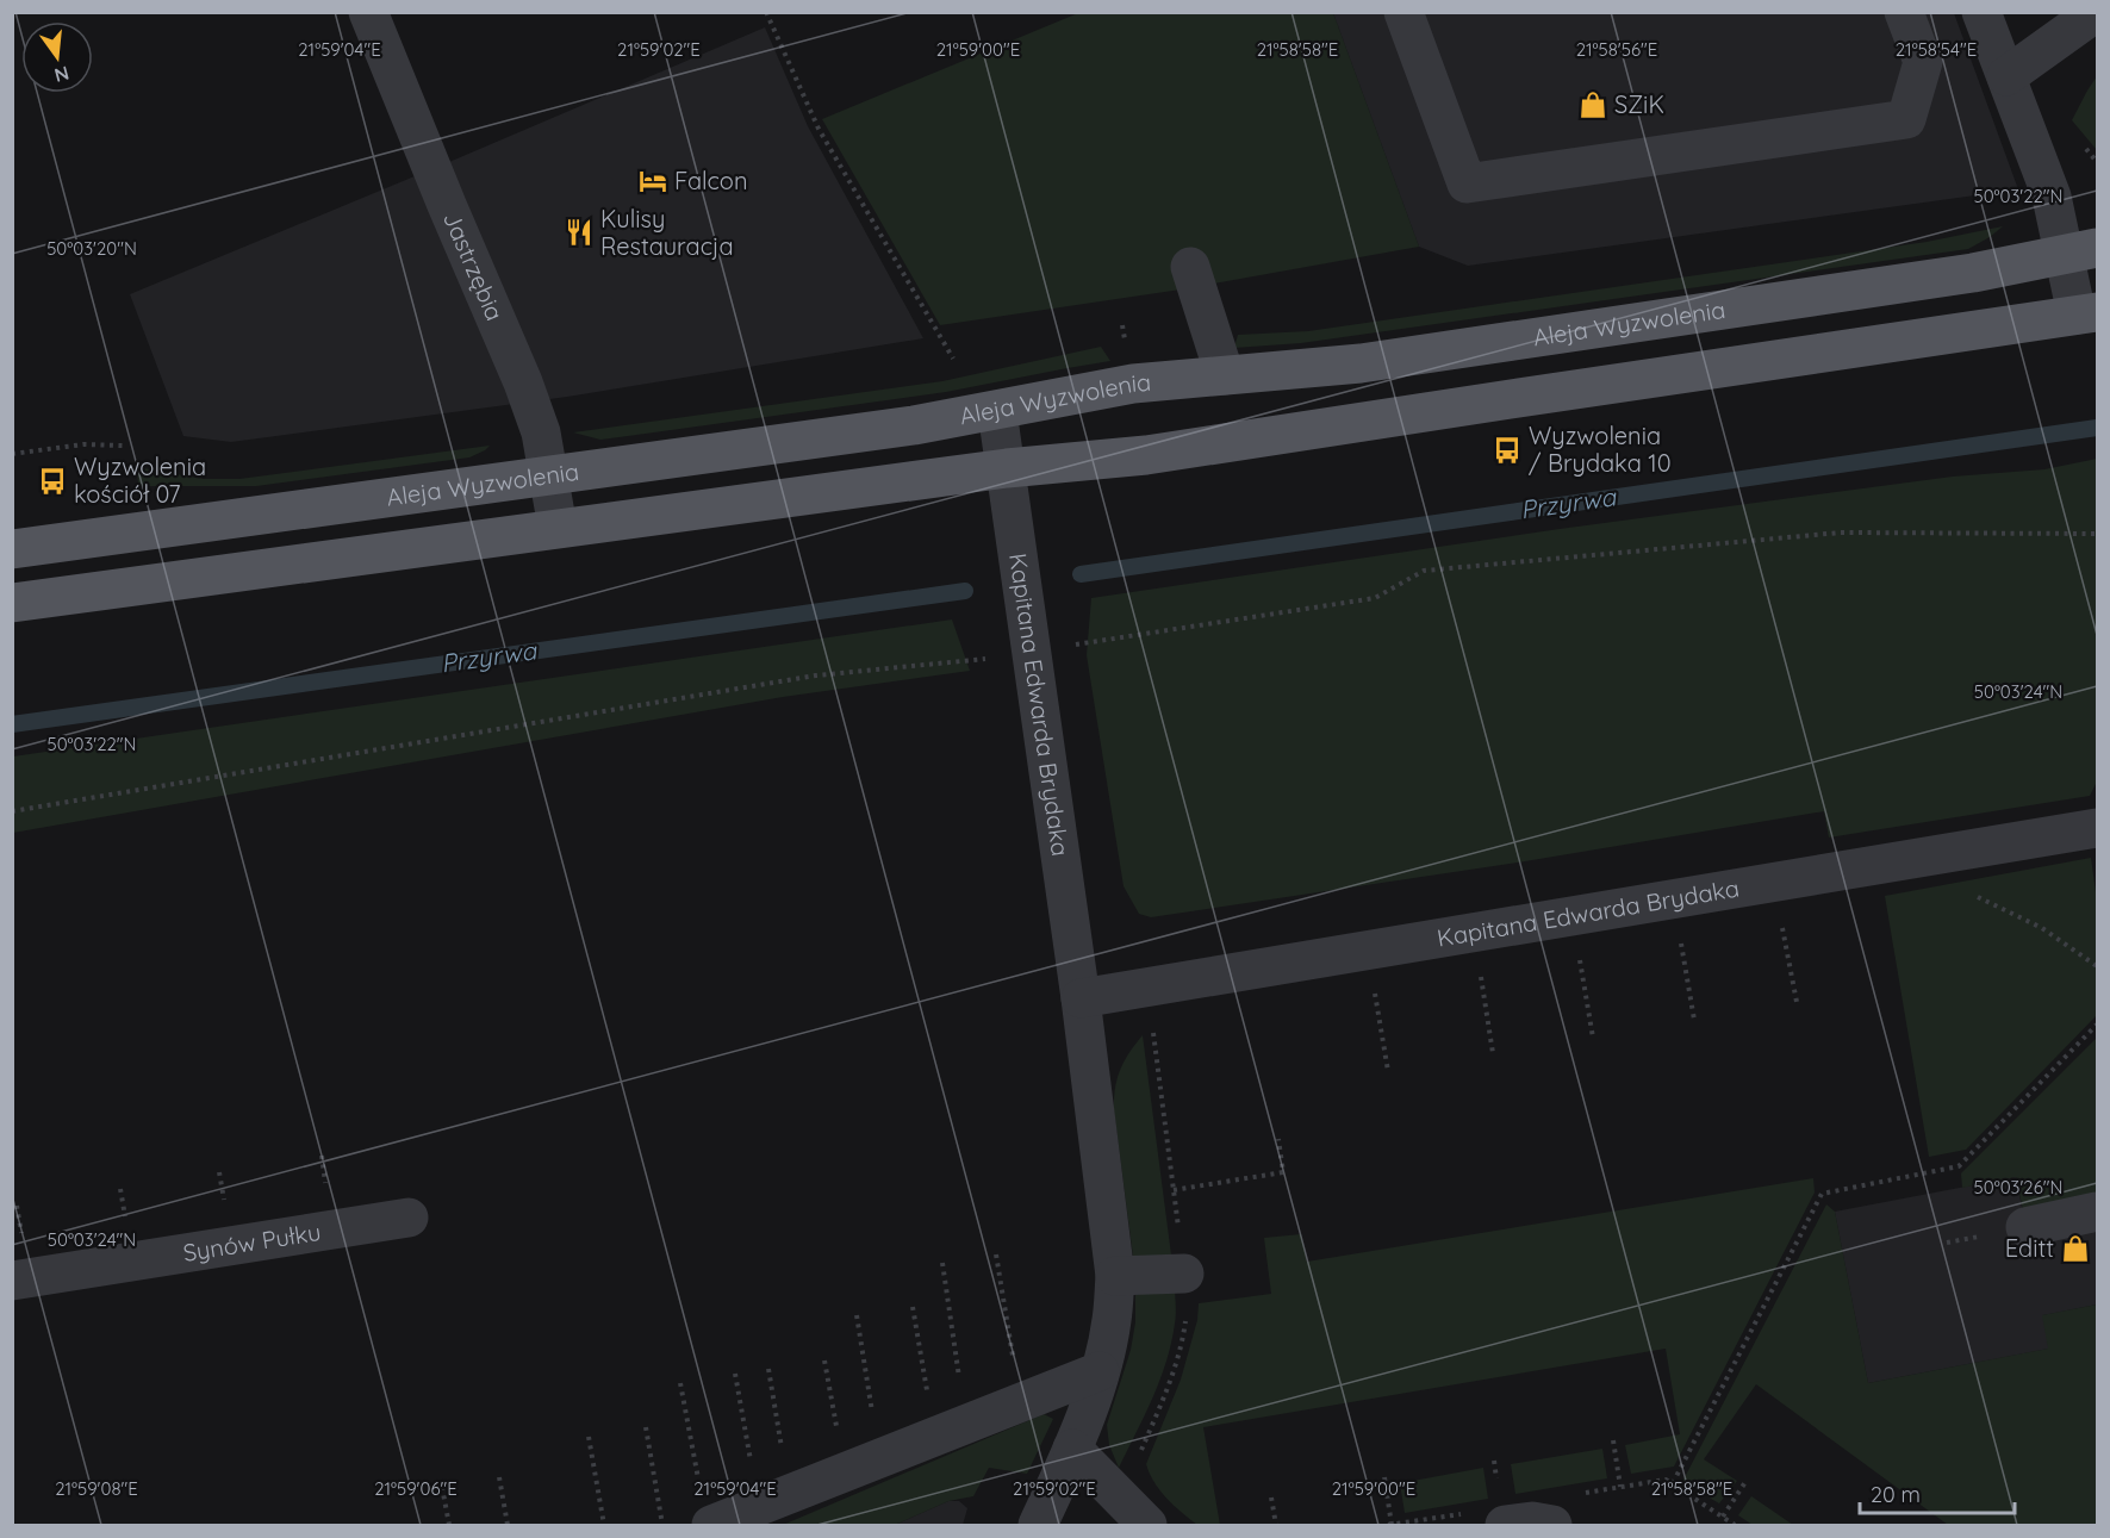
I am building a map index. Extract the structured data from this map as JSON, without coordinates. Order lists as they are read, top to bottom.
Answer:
{
  "streets": {
    "main road": ["Aleja Wyzwolenia"],
    "street": ["Jastrzębia", "Kapitana Edwarda Brydaka", "Synów Pułku"]
  },
  "crossings": [
    ["Jastrzębia", "Aleja Wyzwolenia"],
    ["Aleja Wyzwolenia", "Kapitana Edwarda Brydaka"]
  ],
  "water": ["Przyrwa"],
  "places": {
    "shop": ["SZiK", "Editt"],
    "hotel": ["Falcon"],
    "restaurant": ["Kulisy Restauracja"],
    "bus stop": ["Wyzwolenia / Brydaka 10", "Wyzwolenia kościół 07"]
  },
  "scale_bar": "20 m",
  "north": "bottom",
  "coordinates": [
    "21°59'04\"E",
    "21°59'02\"E",
    "21°59'00\"E",
    "21°58'58\"E",
    "21°58'56\"E",
    "21°58'54\"E",
    "50°03'22\"N",
    "50°03'20\"N",
    "50°03'24\"N",
    "50°03'26\"N",
    "21°59'08\"E",
    "21°59'06\"E"
  ]
}
